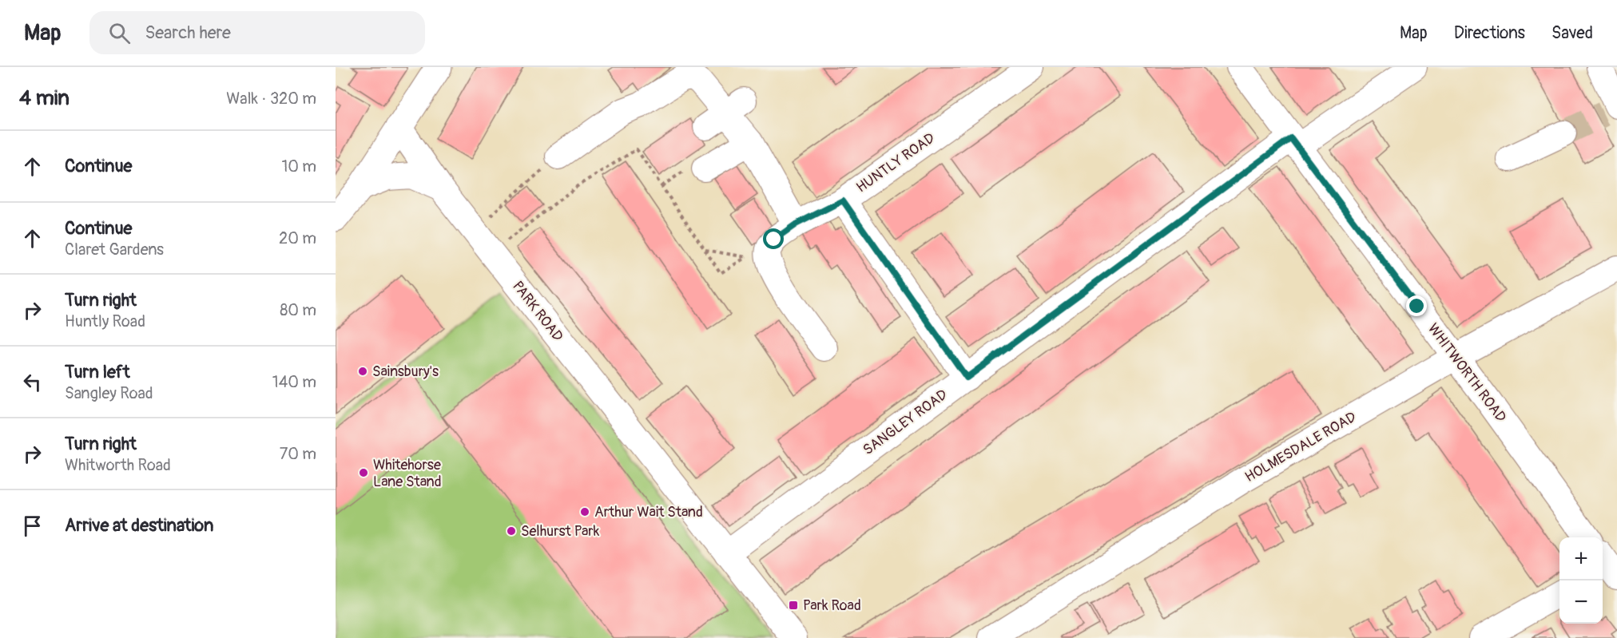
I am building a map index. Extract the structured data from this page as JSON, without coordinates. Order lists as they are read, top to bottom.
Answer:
{
  "streets": {
    "street": [
      "HUNTLY ROAD",
      "PARK ROAD",
      "WHITWORTH ROAD",
      "SANGLEY ROAD",
      "HOLMESDALE ROAD"
    ]
  },
  "crossings": [
    ["HUNTLY ROAD", "SANGLEY ROAD"],
    ["PARK ROAD", "SANGLEY ROAD"],
    ["WHITWORTH ROAD", "SANGLEY ROAD"],
    ["WHITWORTH ROAD", "HOLMESDALE ROAD"]
  ],
  "places": {
    "other": [
      "Sainsbury's",
      "Whitehorse Lane Stand",
      "Arthur Wait Stand",
      "Selhurst Park"
    ],
    "transit": ["Park Road"]
  },
  "page": {
    "header": "Map",
    "search": "Search here",
    "nav": ["Map", "Directions", "Saved"],
    "heading": ["4 min", "Walk · 320 m"],
    "list": [
      ["Continue", "10 m"],
      ["Continue", "Claret Gardens", "20 m"],
      ["Turn right", "Huntly Road", "80 m"],
      ["Turn left", "Sangley Road", "140 m"],
      ["Turn right", "Whitworth Road", "70 m"],
      "Arrive at destination"
    ],
    "map_buttons": ["+", "−"]
  }
}
